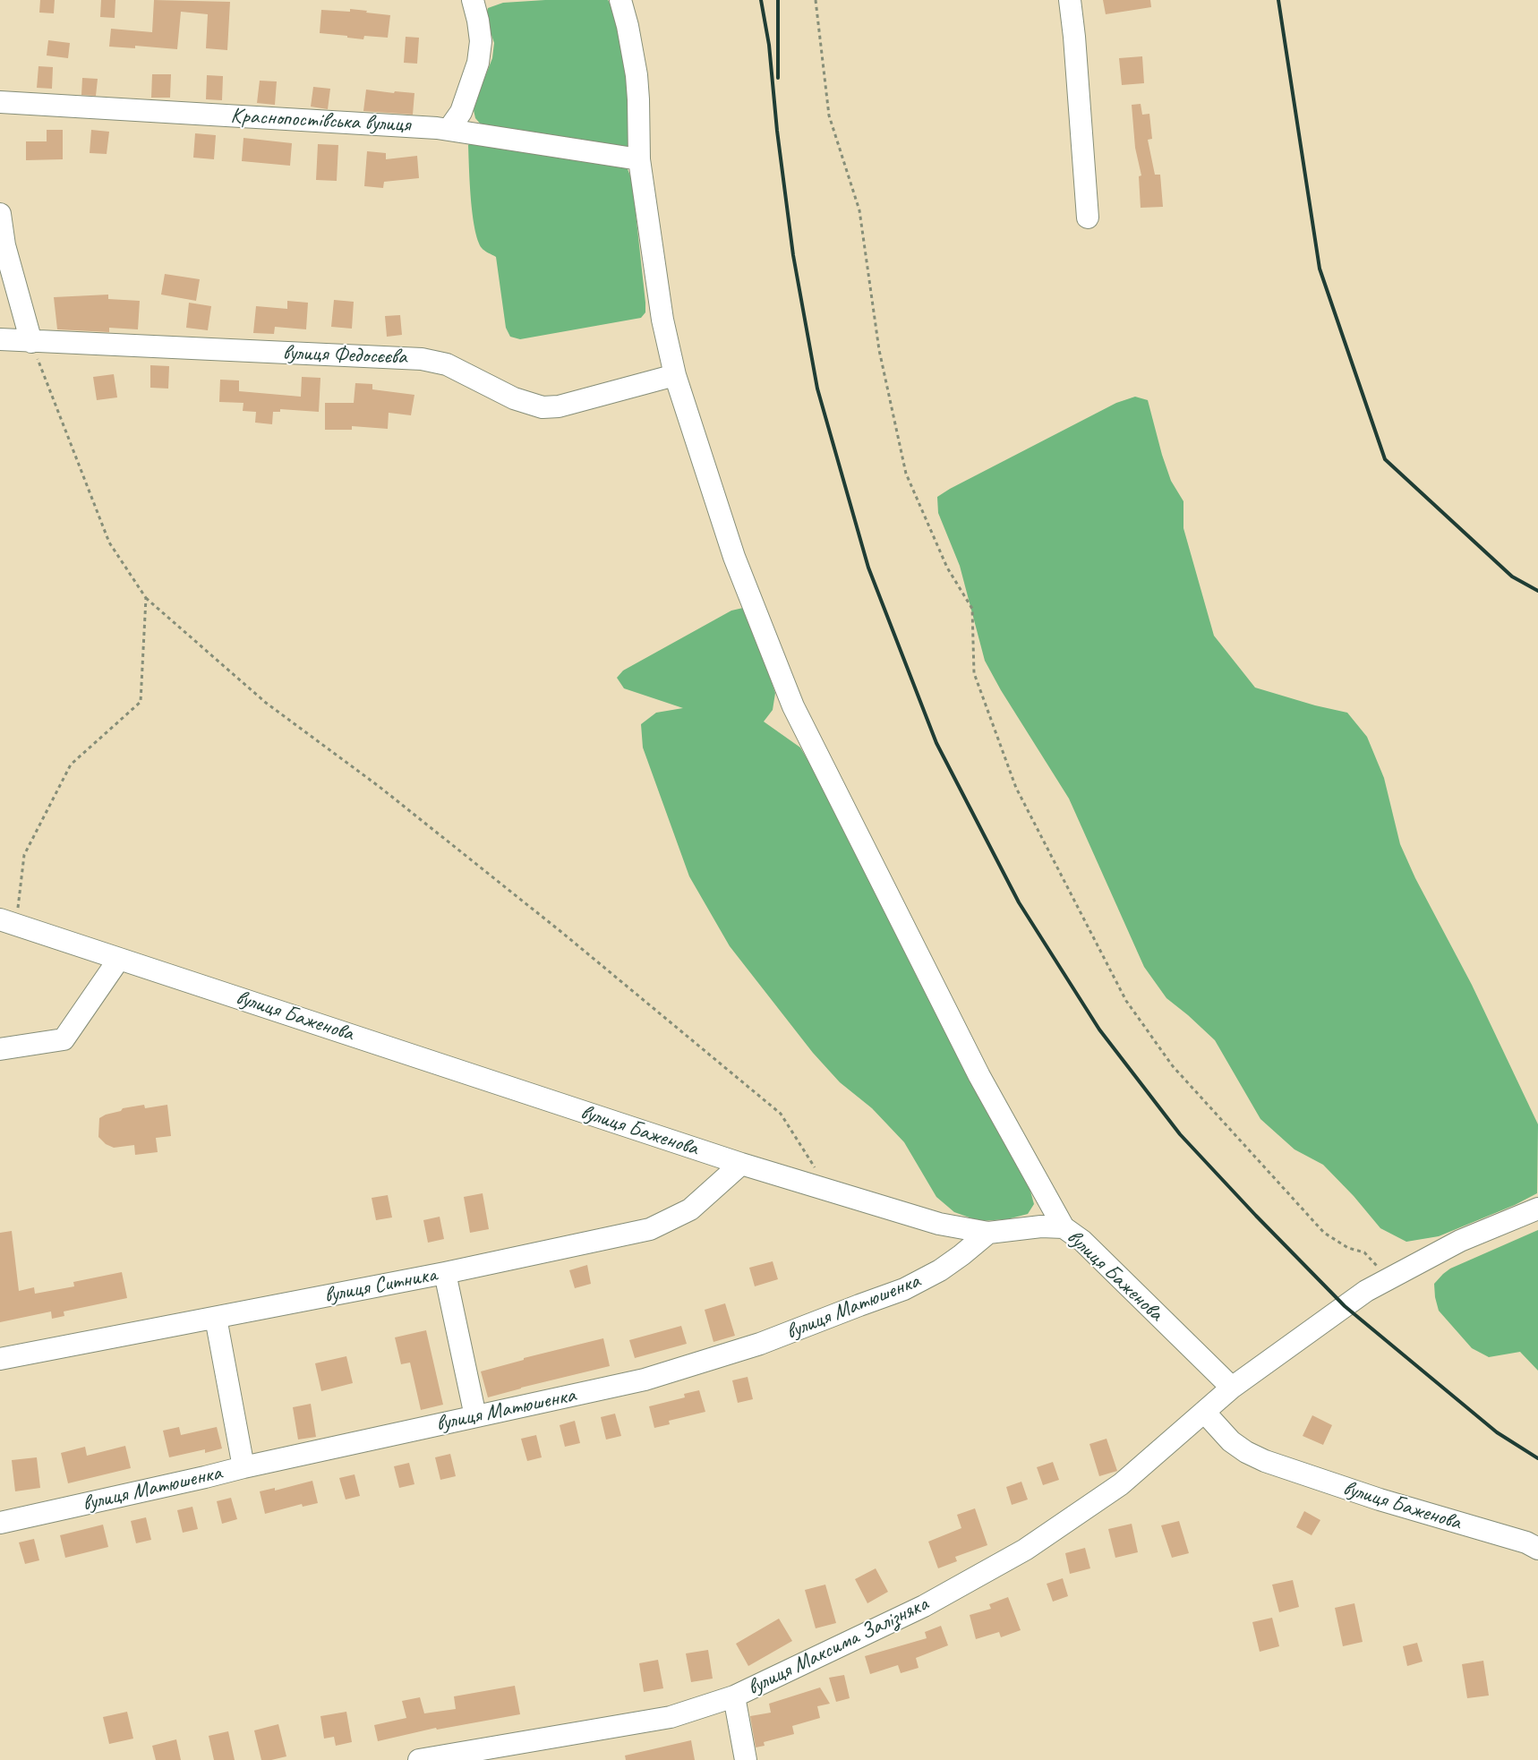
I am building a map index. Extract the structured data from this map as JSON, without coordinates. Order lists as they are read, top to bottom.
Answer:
{
  "streets": {
    "street": [
      "Краснопостівська вулиця",
      "вулиця Федосєєва",
      "вулиця Баженова",
      "вулиця Ситника",
      "вулиця Матюшенка",
      "вулиця Максима Залізняка"
    ]
  },
  "crossings": [
    ["вулиця Баженова", "вулиця Ситника"],
    ["вулиця Баженова", "вулиця Матюшенка"],
    ["вулиця Баженова", "вулиця Максима Залізняка"]
  ]
}
